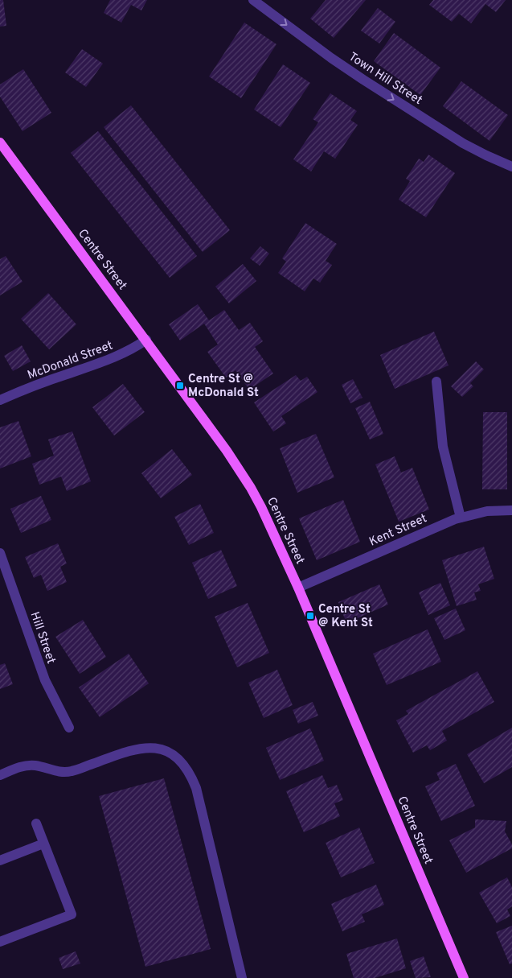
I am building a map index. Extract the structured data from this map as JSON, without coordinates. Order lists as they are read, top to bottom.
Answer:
{
  "streets": {
    "main road": ["Centre Street"],
    "street": [
      "Town Hill Street",
      "McDonald Street",
      "Kent Street",
      "Hill Street"
    ]
  },
  "crossings": [
    ["Centre Street", "McDonald Street"],
    ["Centre Street", "Kent Street"]
  ],
  "one_way": ["Town Hill Street"],
  "places": {
    "transit": ["Centre St @ McDonald St", "Centre St @ Kent St"]
  }
}
